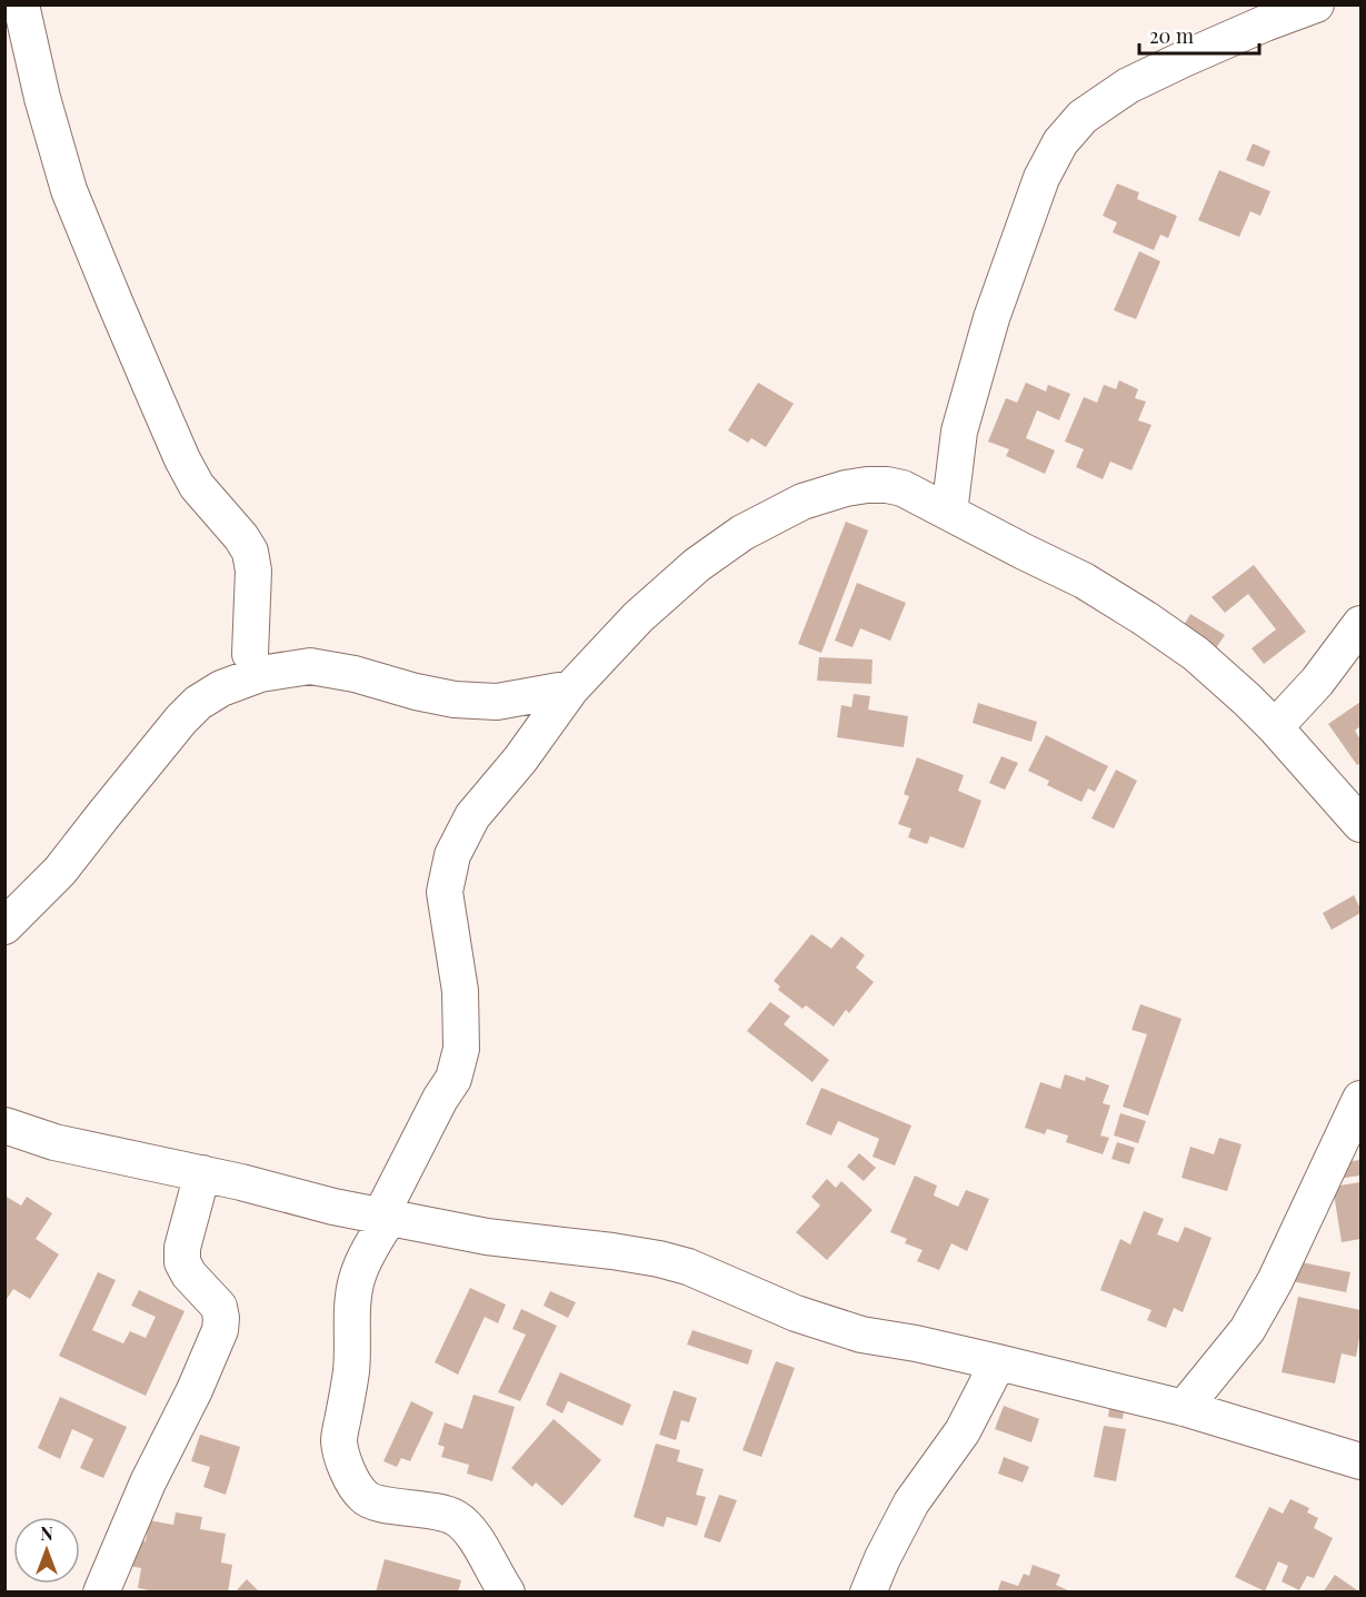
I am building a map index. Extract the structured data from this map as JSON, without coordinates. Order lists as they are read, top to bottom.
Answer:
{
  "scale_bar": "20 m",
  "north": "top"
}
